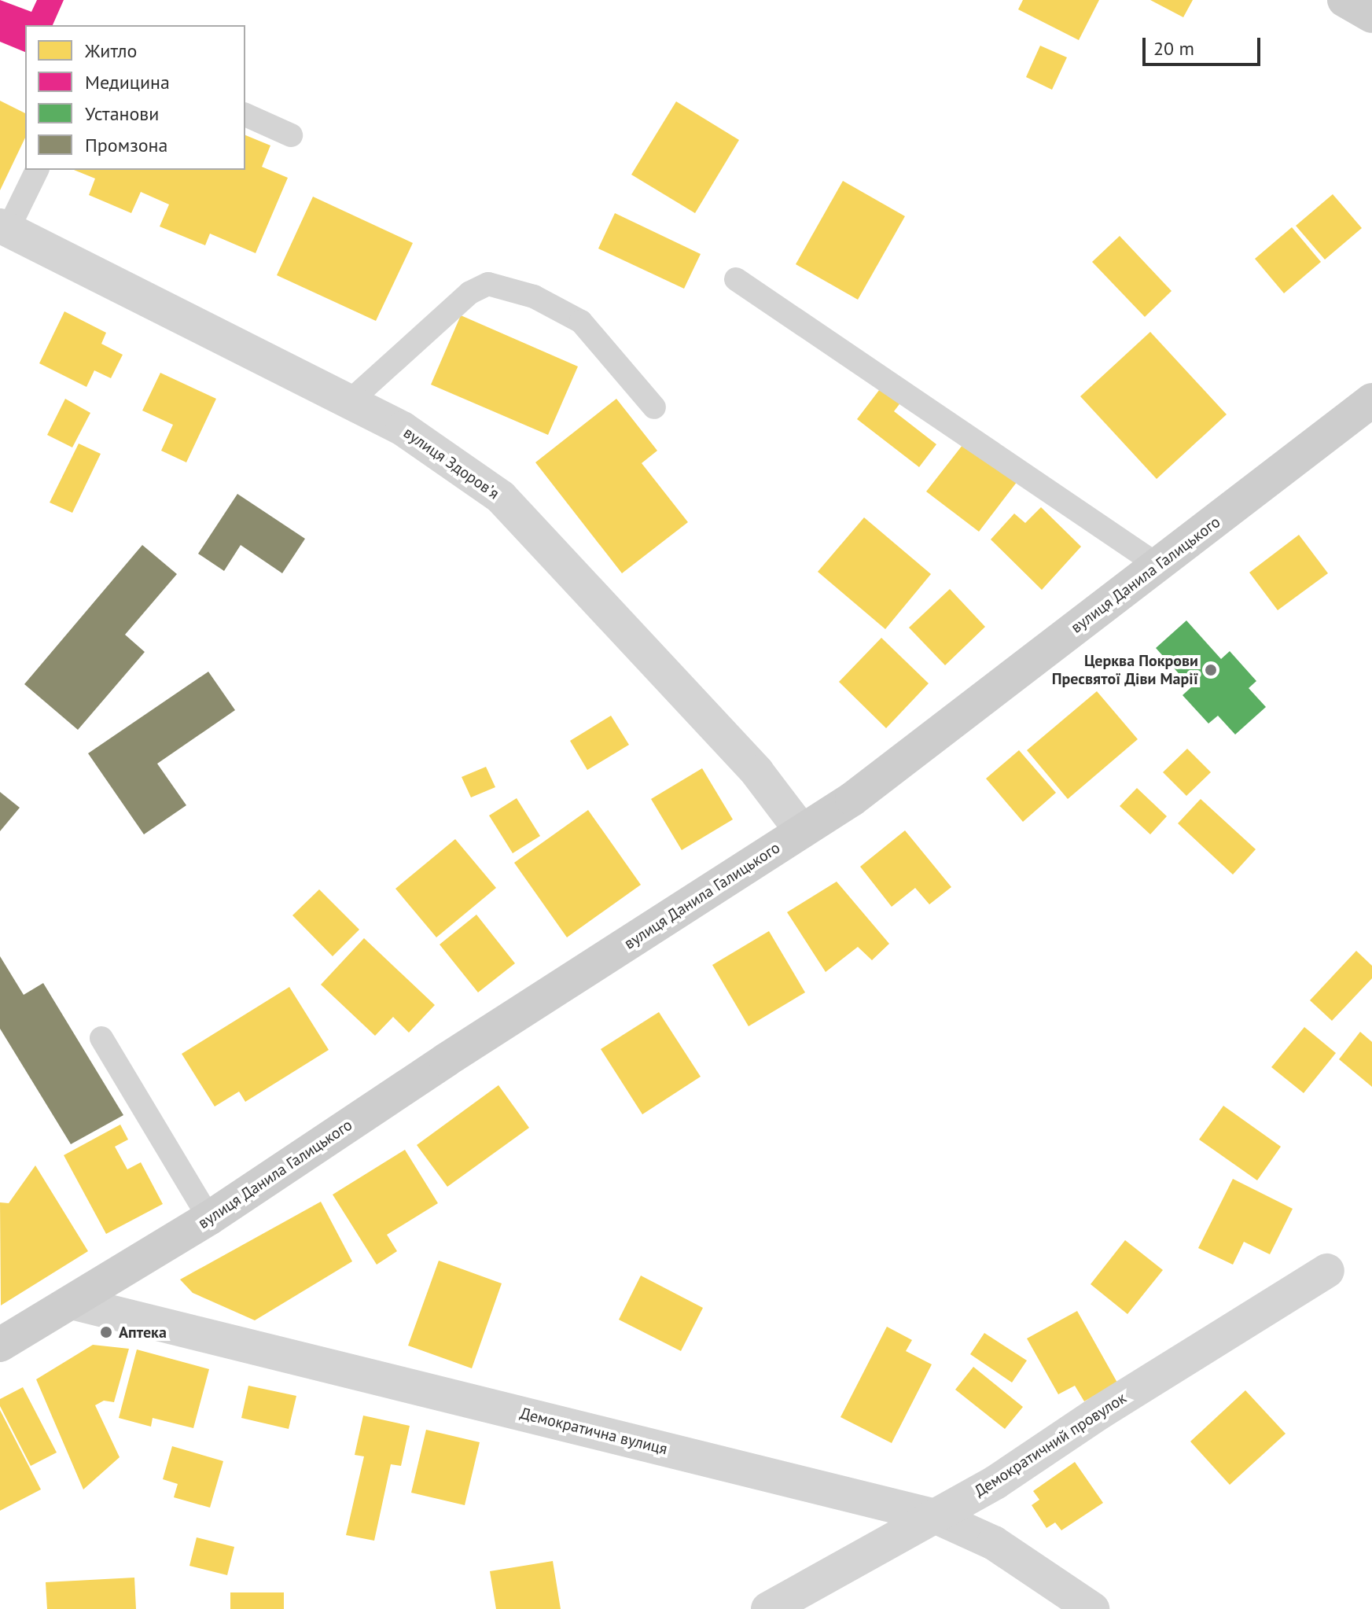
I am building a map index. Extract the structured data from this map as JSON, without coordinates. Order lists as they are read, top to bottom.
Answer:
{
  "streets": {
    "street": [
      "вулиця Здоровʼя",
      "вулиця Данила Галицького",
      "Демократична вулиця",
      "Демократичний провулок"
    ]
  },
  "crossings": [
    ["вулиця Здоровʼя", "вулиця Данила Галицького"],
    ["вулиця Данила Галицького", "Демократична вулиця"],
    ["Демократична вулиця", "Демократичний провулок"]
  ],
  "places": ["Церква Покрови Пресвятої Діви Марії", "Аптека"],
  "legend": [
    "Житло",
    "Медицина",
    "Установи",
    "Промзона"
  ],
  "scale_bar": "20 m"
}
